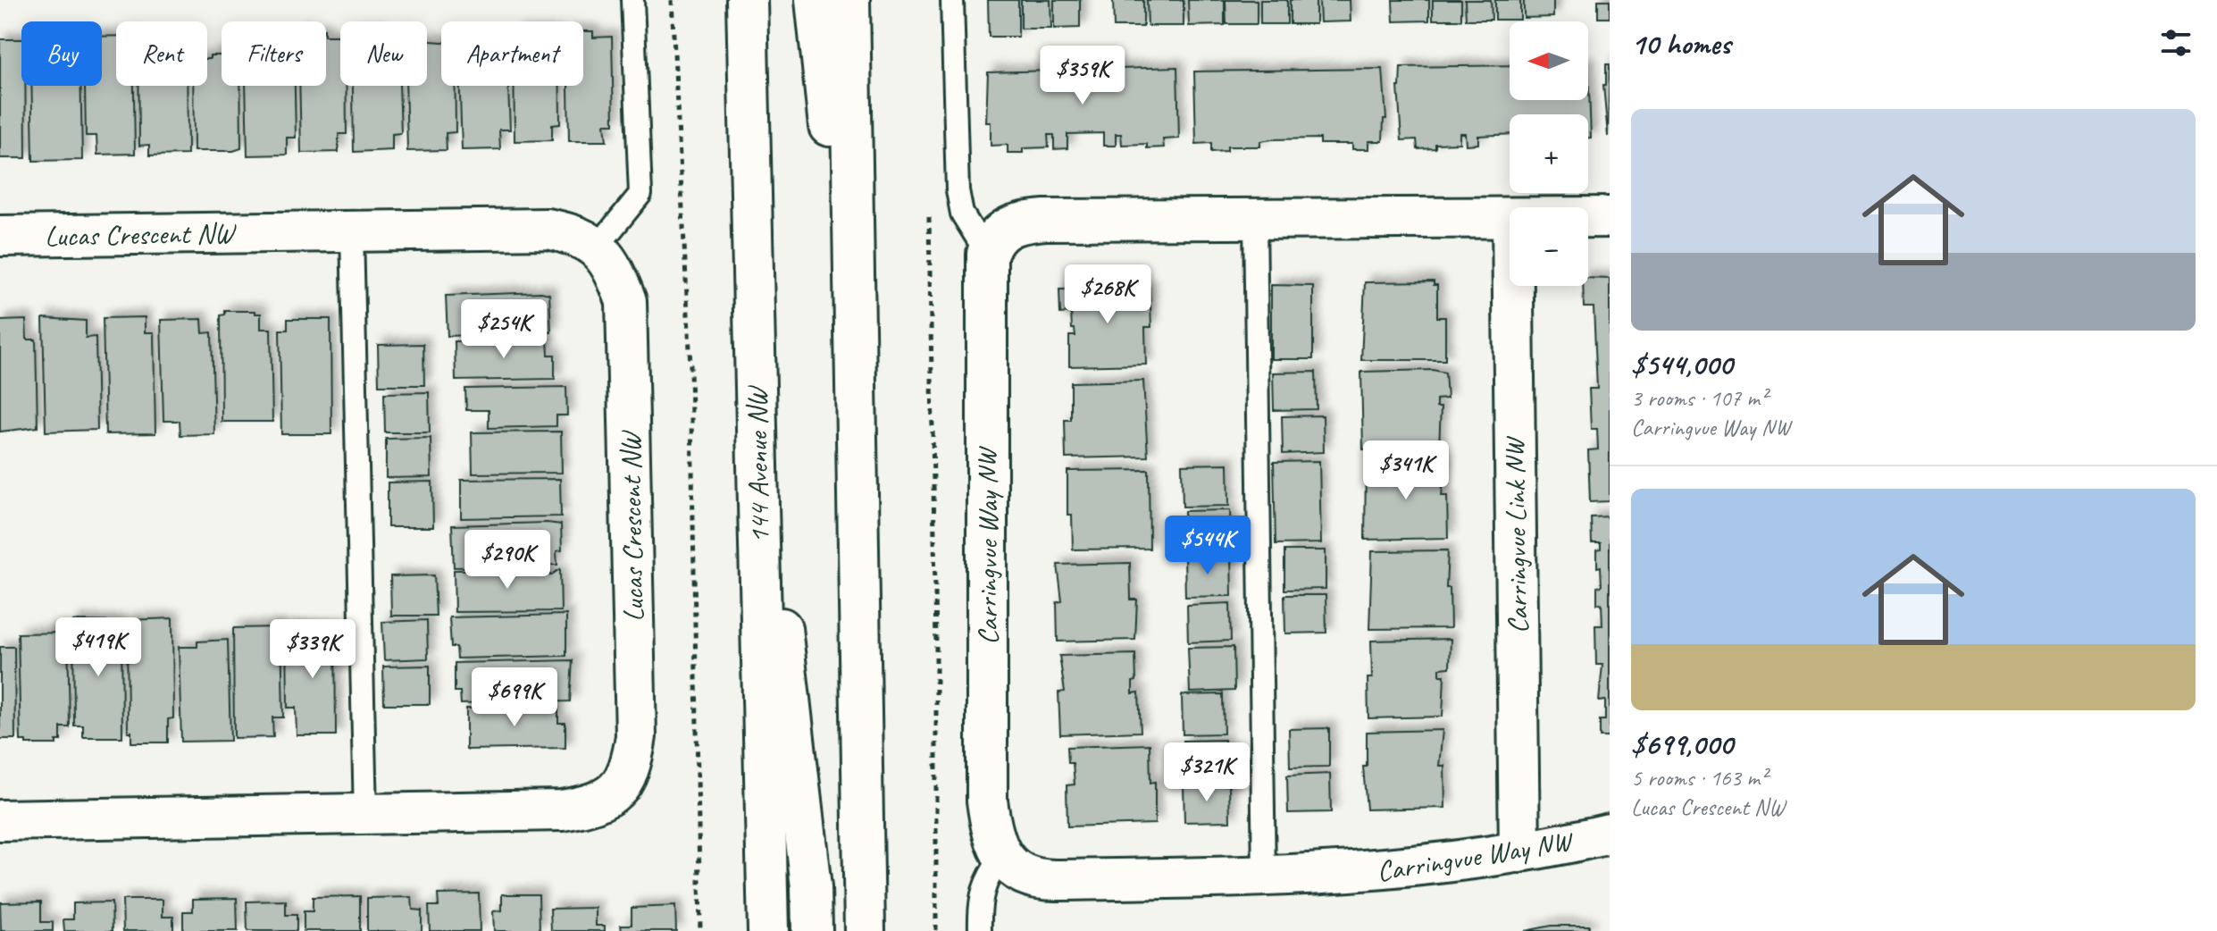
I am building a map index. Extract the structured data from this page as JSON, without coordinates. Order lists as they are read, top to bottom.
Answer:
{
  "streets": {
    "street": [
      "Lucas Crescent NW",
      "144 Avenue NW",
      "Carringvue Link NW",
      "Carringvue Way NW"
    ]
  },
  "crossings": [
    ["Carringvue Link NW", "Carringvue Way NW"]
  ],
  "north": "left",
  "page": {
    "heading": "10 homes",
    "map_buttons": ["+", "−"],
    "chip": [
      "Buy",
      "Rent",
      "Filters",
      "New",
      "Apartment"
    ],
    "price": [
      "$359K",
      "$268K",
      "$254K",
      "$341K",
      "$544K",
      "$290K",
      "$419K",
      "$339K",
      "$699K",
      "$321K"
    ],
    "list": [
      {
        "name": "$544,000",
        "note": "3 rooms · 107 m² · Carringvue Way NW"
      },
      {
        "name": "$699,000",
        "note": "5 rooms · 163 m² · Lucas Crescent NW"
      }
    ]
  }
}
